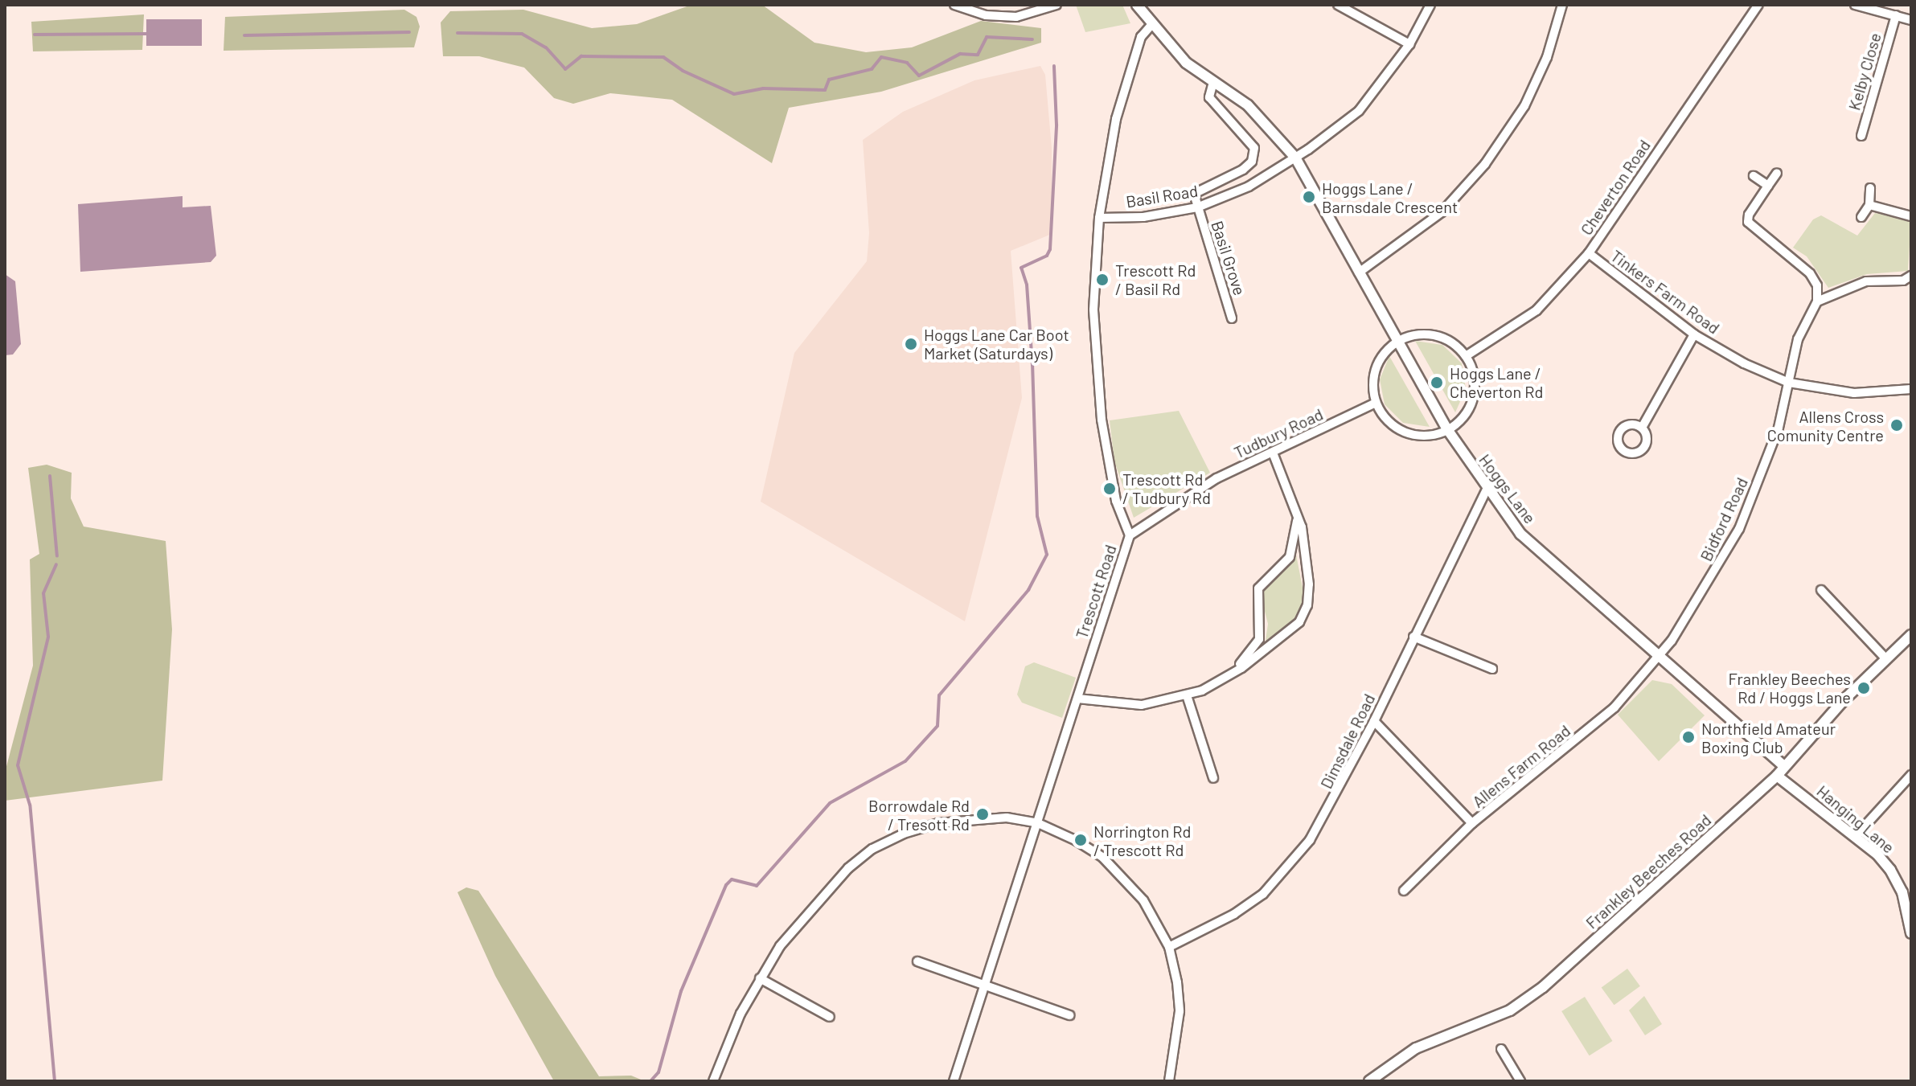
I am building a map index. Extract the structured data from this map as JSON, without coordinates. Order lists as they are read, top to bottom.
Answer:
{
  "streets": {
    "street": [
      "Kelby Close",
      "Cheverton Road",
      "Basil Road",
      "Basil Grove",
      "Tinkers Farm Road",
      "Tudbury Road",
      "Hoggs Lane",
      "Bidford Road",
      "Trescott Road",
      "Dimsdale Road",
      "Allens Farm Road",
      "Hanging Lane",
      "Frankley Beeches Road"
    ]
  },
  "crossings": [
    ["Cheverton Road", "Tinkers Farm Road"],
    ["Basil Road", "Basil Grove"],
    ["Basil Road", "Hoggs Lane"],
    ["Basil Road", "Trescott Road"],
    ["Tinkers Farm Road", "Bidford Road"],
    ["Tudbury Road", "Trescott Road"],
    ["Hoggs Lane", "Bidford Road"],
    ["Hoggs Lane", "Trescott Road"],
    ["Hoggs Lane", "Dimsdale Road"],
    ["Hoggs Lane", "Allens Farm Road"],
    ["Hoggs Lane", "Frankley Beeches Road"],
    ["Bidford Road", "Allens Farm Road"],
    ["Dimsdale Road", "Allens Farm Road"],
    ["Hanging Lane", "Frankley Beeches Road"]
  ],
  "places": [
    "Hoggs Lane / Barnsdale Crescent",
    "Trescott Rd / Basil Rd",
    "Hoggs Lane Car Boot Market (Saturdays)",
    "Hoggs Lane / Cheverton Rd",
    "Allens Cross Comunity Centre",
    "Trescott Rd / Tudbury Rd",
    "Frankley Beeches Rd / Hoggs Lane",
    "Northfield Amateur Boxing Club",
    "Borrowdale Rd / Tresott Rd",
    "Norrington Rd / Trescott Rd"
  ]
}
